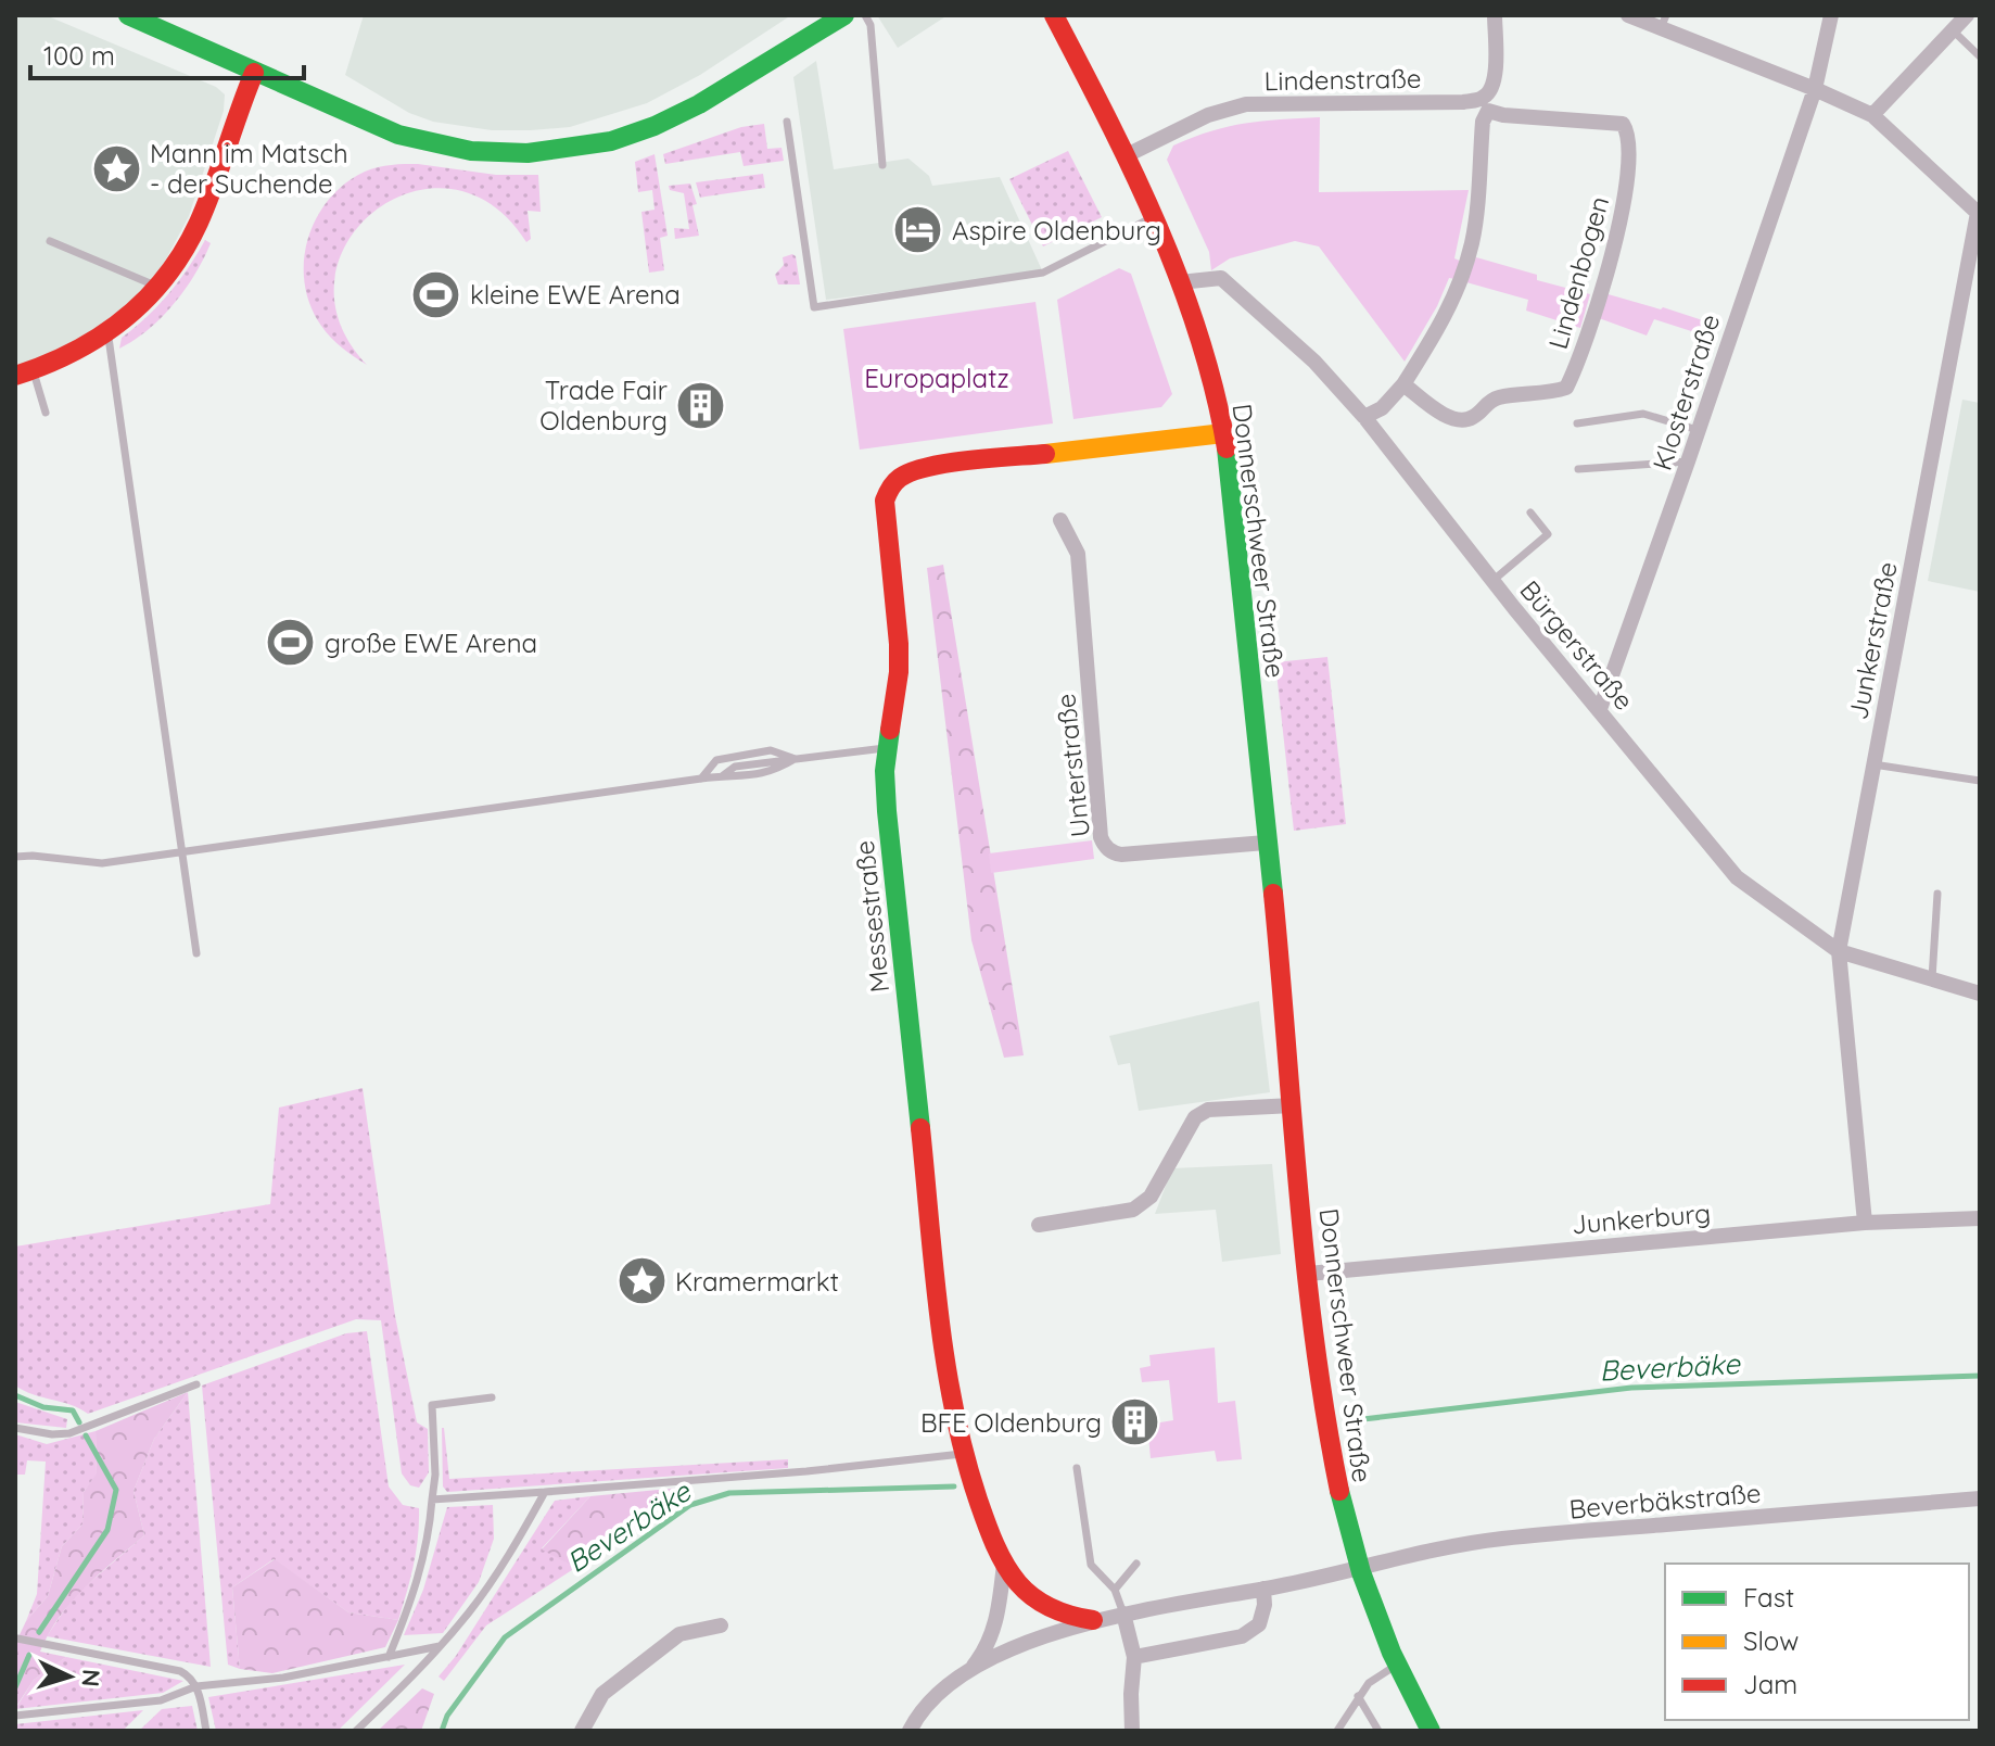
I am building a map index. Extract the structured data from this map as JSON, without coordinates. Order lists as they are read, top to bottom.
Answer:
{
  "streets": {
    "street": [
      "Lindenstraße",
      "Lindenbogen",
      "Klosterstraße",
      "Donnerschweer Straße",
      "Junkerstraße",
      "Bürgerstraße",
      "Unterstraße",
      "Messestraße",
      "Junkerburg",
      "Beverbäkstraße"
    ]
  },
  "crossings": [
    ["Lindenstraße", "Lindenbogen"],
    ["Lindenstraße", "Donnerschweer Straße"],
    ["Klosterstraße", "Bürgerstraße"],
    ["Donnerschweer Straße", "Bürgerstraße"],
    ["Donnerschweer Straße", "Unterstraße"],
    ["Donnerschweer Straße", "Messestraße"],
    ["Donnerschweer Straße", "Junkerburg"],
    ["Donnerschweer Straße", "Beverbäkstraße"],
    ["Junkerstraße", "Bürgerstraße"],
    ["Junkerstraße", "Junkerburg"],
    ["Messestraße", "Beverbäkstraße"]
  ],
  "water": ["Beverbäke"],
  "parks": ["Europaplatz"],
  "places": {
    "place": ["Mann im Matsch - der Suchende", "Kramermarkt"],
    "hotel": ["Aspire Oldenburg"],
    "sports": ["kleine EWE Arena", "große EWE Arena"],
    "building": ["Trade Fair Oldenburg", "BFE Oldenburg"]
  },
  "legend": ["Fast", "Slow", "Jam"],
  "scale_bar": "100 m",
  "north": "right"
}
